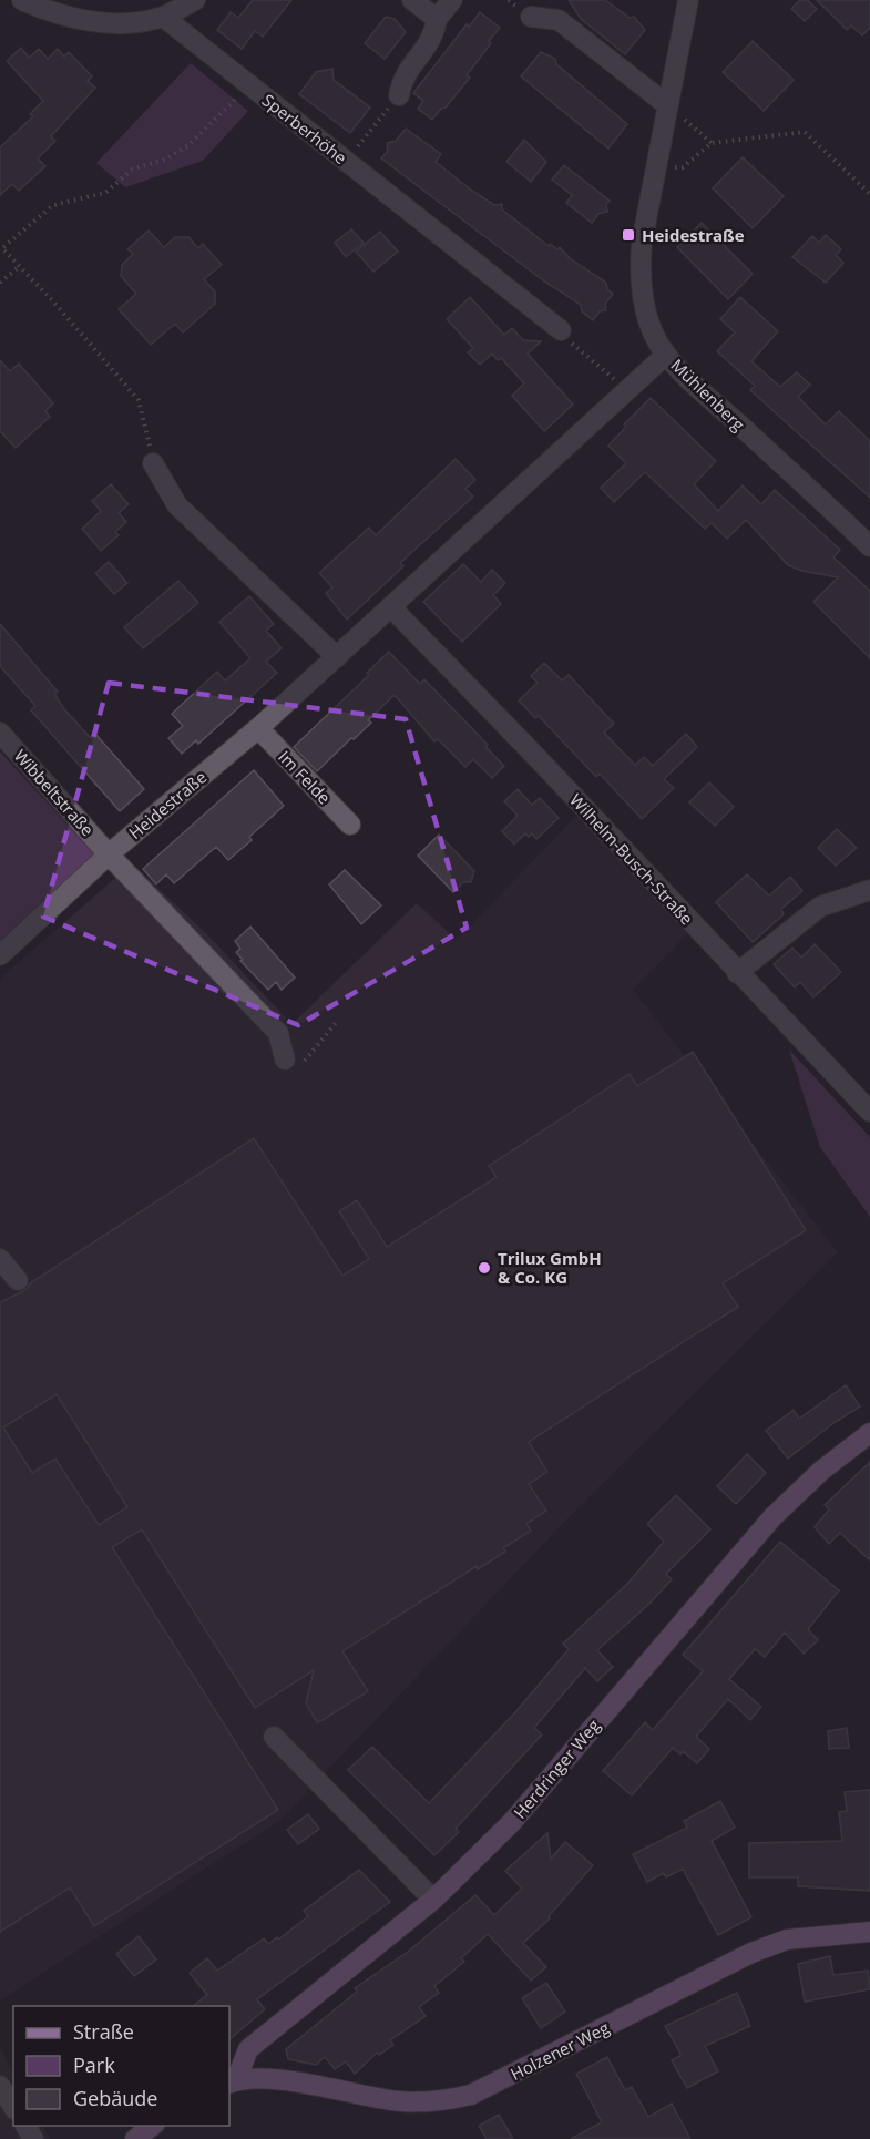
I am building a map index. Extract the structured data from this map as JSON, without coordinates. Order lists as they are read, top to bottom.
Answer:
{
  "streets": {
    "main road": ["Herdringer Weg", "Holzener Weg"],
    "street": [
      "Sperberhöhe",
      "Mühlenberg",
      "Im Felde",
      "Wibbeltstraße",
      "Heidestraße",
      "Wilhelm-Busch-Straße"
    ]
  },
  "crossings": [
    ["Mühlenberg", "Heidestraße"],
    ["Im Felde", "Heidestraße"],
    ["Wibbeltstraße", "Heidestraße"],
    ["Heidestraße", "Wilhelm-Busch-Straße"],
    ["Herdringer Weg", "Holzener Weg"]
  ],
  "places": {
    "transit": ["Heidestraße"],
    "other": ["Trilux GmbH & Co. KG"]
  },
  "legend": ["Straße", "Park", "Gebäude"]
}
